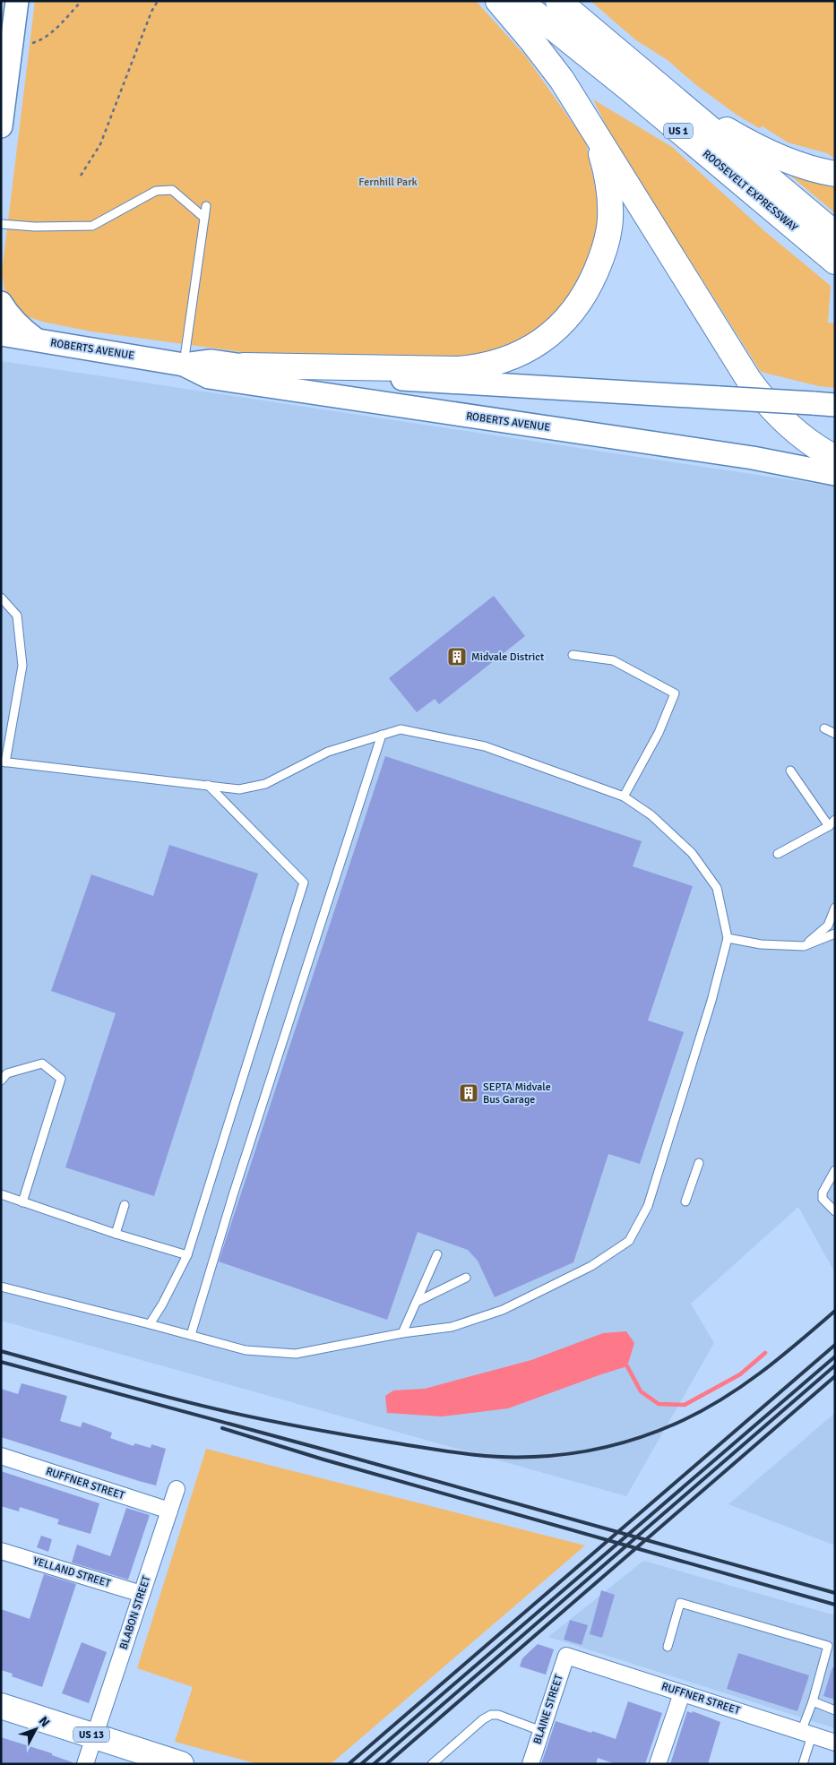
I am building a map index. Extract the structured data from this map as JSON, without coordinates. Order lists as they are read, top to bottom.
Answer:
{
  "streets": {
    "main road": [
      "US 1",
      "ROOSEVELT EXPRESSWAY",
      "ROBERTS AVENUE",
      "US 13"
    ],
    "street": [
      "RUFFNER STREET",
      "YELLAND STREET",
      "BLABON STREET",
      "BLAINE STREET"
    ]
  },
  "crossings": [
    ["RUFFNER STREET", "BLABON STREET"],
    ["RUFFNER STREET", "BLAINE STREET"],
    ["YELLAND STREET", "BLABON STREET"],
    ["BLABON STREET", "US 13"]
  ],
  "parks": ["Fernhill Park"],
  "places": {
    "building": ["Midvale District", "SEPTA Midvale Bus Garage"]
  },
  "north": "top right"
}
